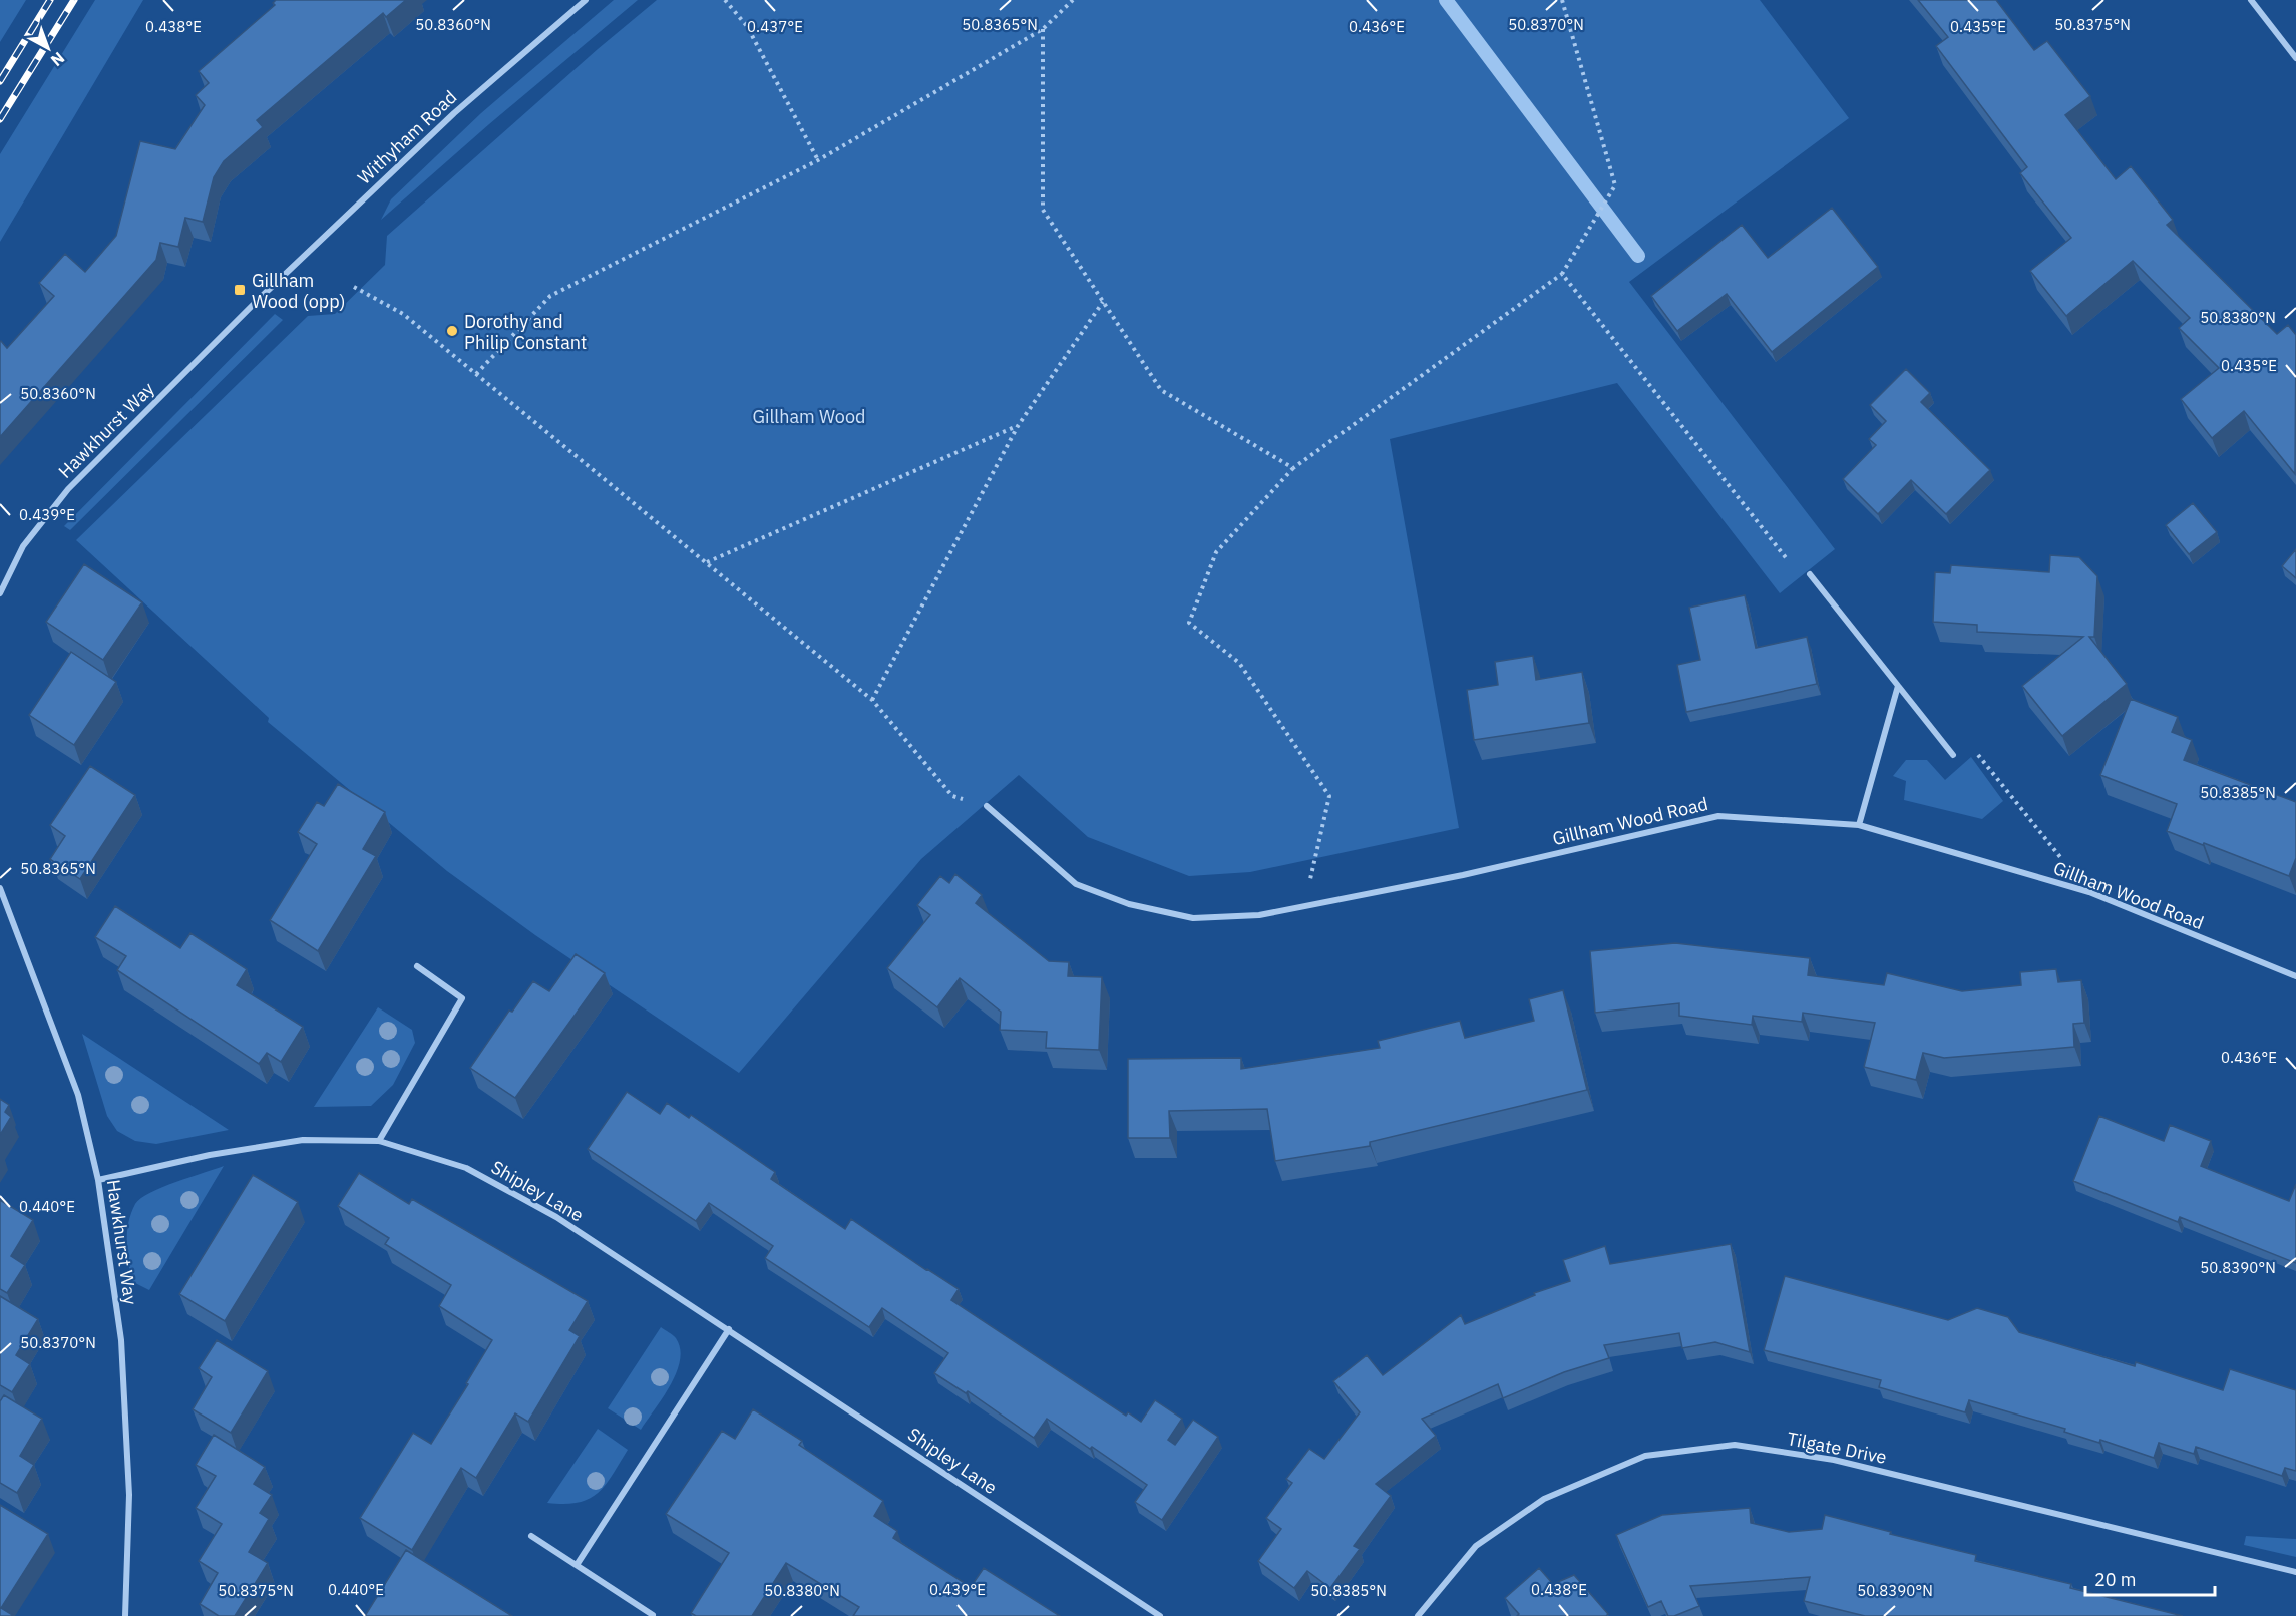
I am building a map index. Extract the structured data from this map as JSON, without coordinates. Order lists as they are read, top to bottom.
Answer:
{
  "streets": {
    "street": [
      "Withyham Road",
      "Hawkhurst Way",
      "Gillham Wood Road",
      "Shipley Lane",
      "Tilgate Drive"
    ]
  },
  "crossings": [
    ["Withyham Road", "Hawkhurst Way"],
    ["Hawkhurst Way", "Shipley Lane"]
  ],
  "parks": ["Gillham Wood"],
  "places": {
    "transit": ["Gillham Wood (opp)"],
    "other": ["Dorothy and Philip Constant"]
  },
  "scale_bar": "20 m",
  "north": "bottom right",
  "coordinates": [
    "50.8360°N",
    "50.8365°N",
    "50.8370°N",
    "50.8375°N",
    "0.438°E",
    "0.437°E",
    "0.436°E",
    "0.435°E",
    "50.8380°N",
    "0.439°E",
    "50.8385°N",
    "0.440°E",
    "50.8390°N"
  ]
}
